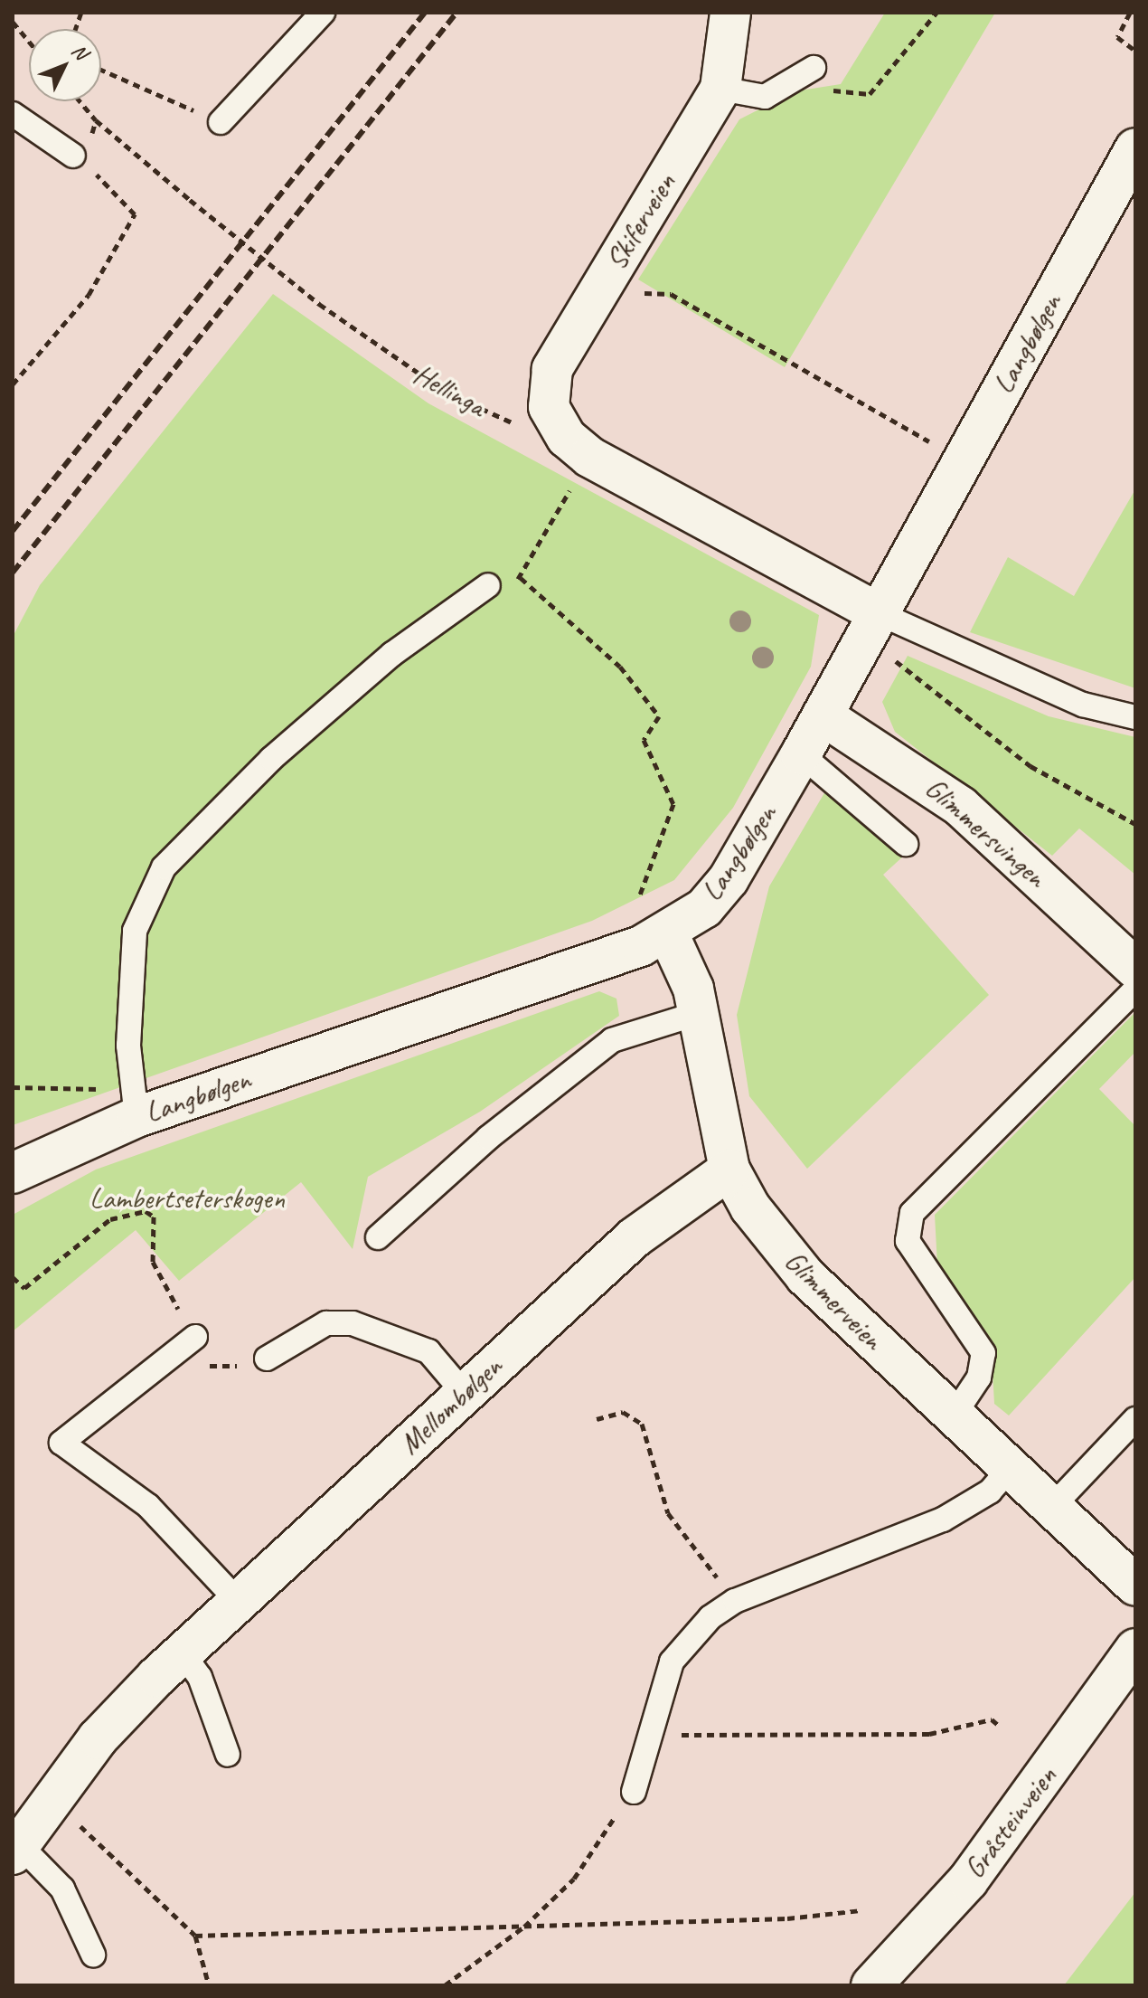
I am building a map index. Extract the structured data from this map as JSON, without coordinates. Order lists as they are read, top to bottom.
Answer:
{
  "streets": {
    "street": [
      "Skiferveien",
      "Langbølgen",
      "Glimmersvingen",
      "Glimmerveien",
      "Mellombølgen",
      "Gråsteinveien"
    ],
    "path": ["Hellinga"]
  },
  "crossings": [
    ["Skiferveien", "Hellinga"],
    ["Langbølgen", "Glimmersvingen"],
    ["Langbølgen", "Glimmerveien"],
    ["Glimmerveien", "Mellombølgen"]
  ],
  "parks": ["Lambertseterskogen"],
  "north": "top right"
}
